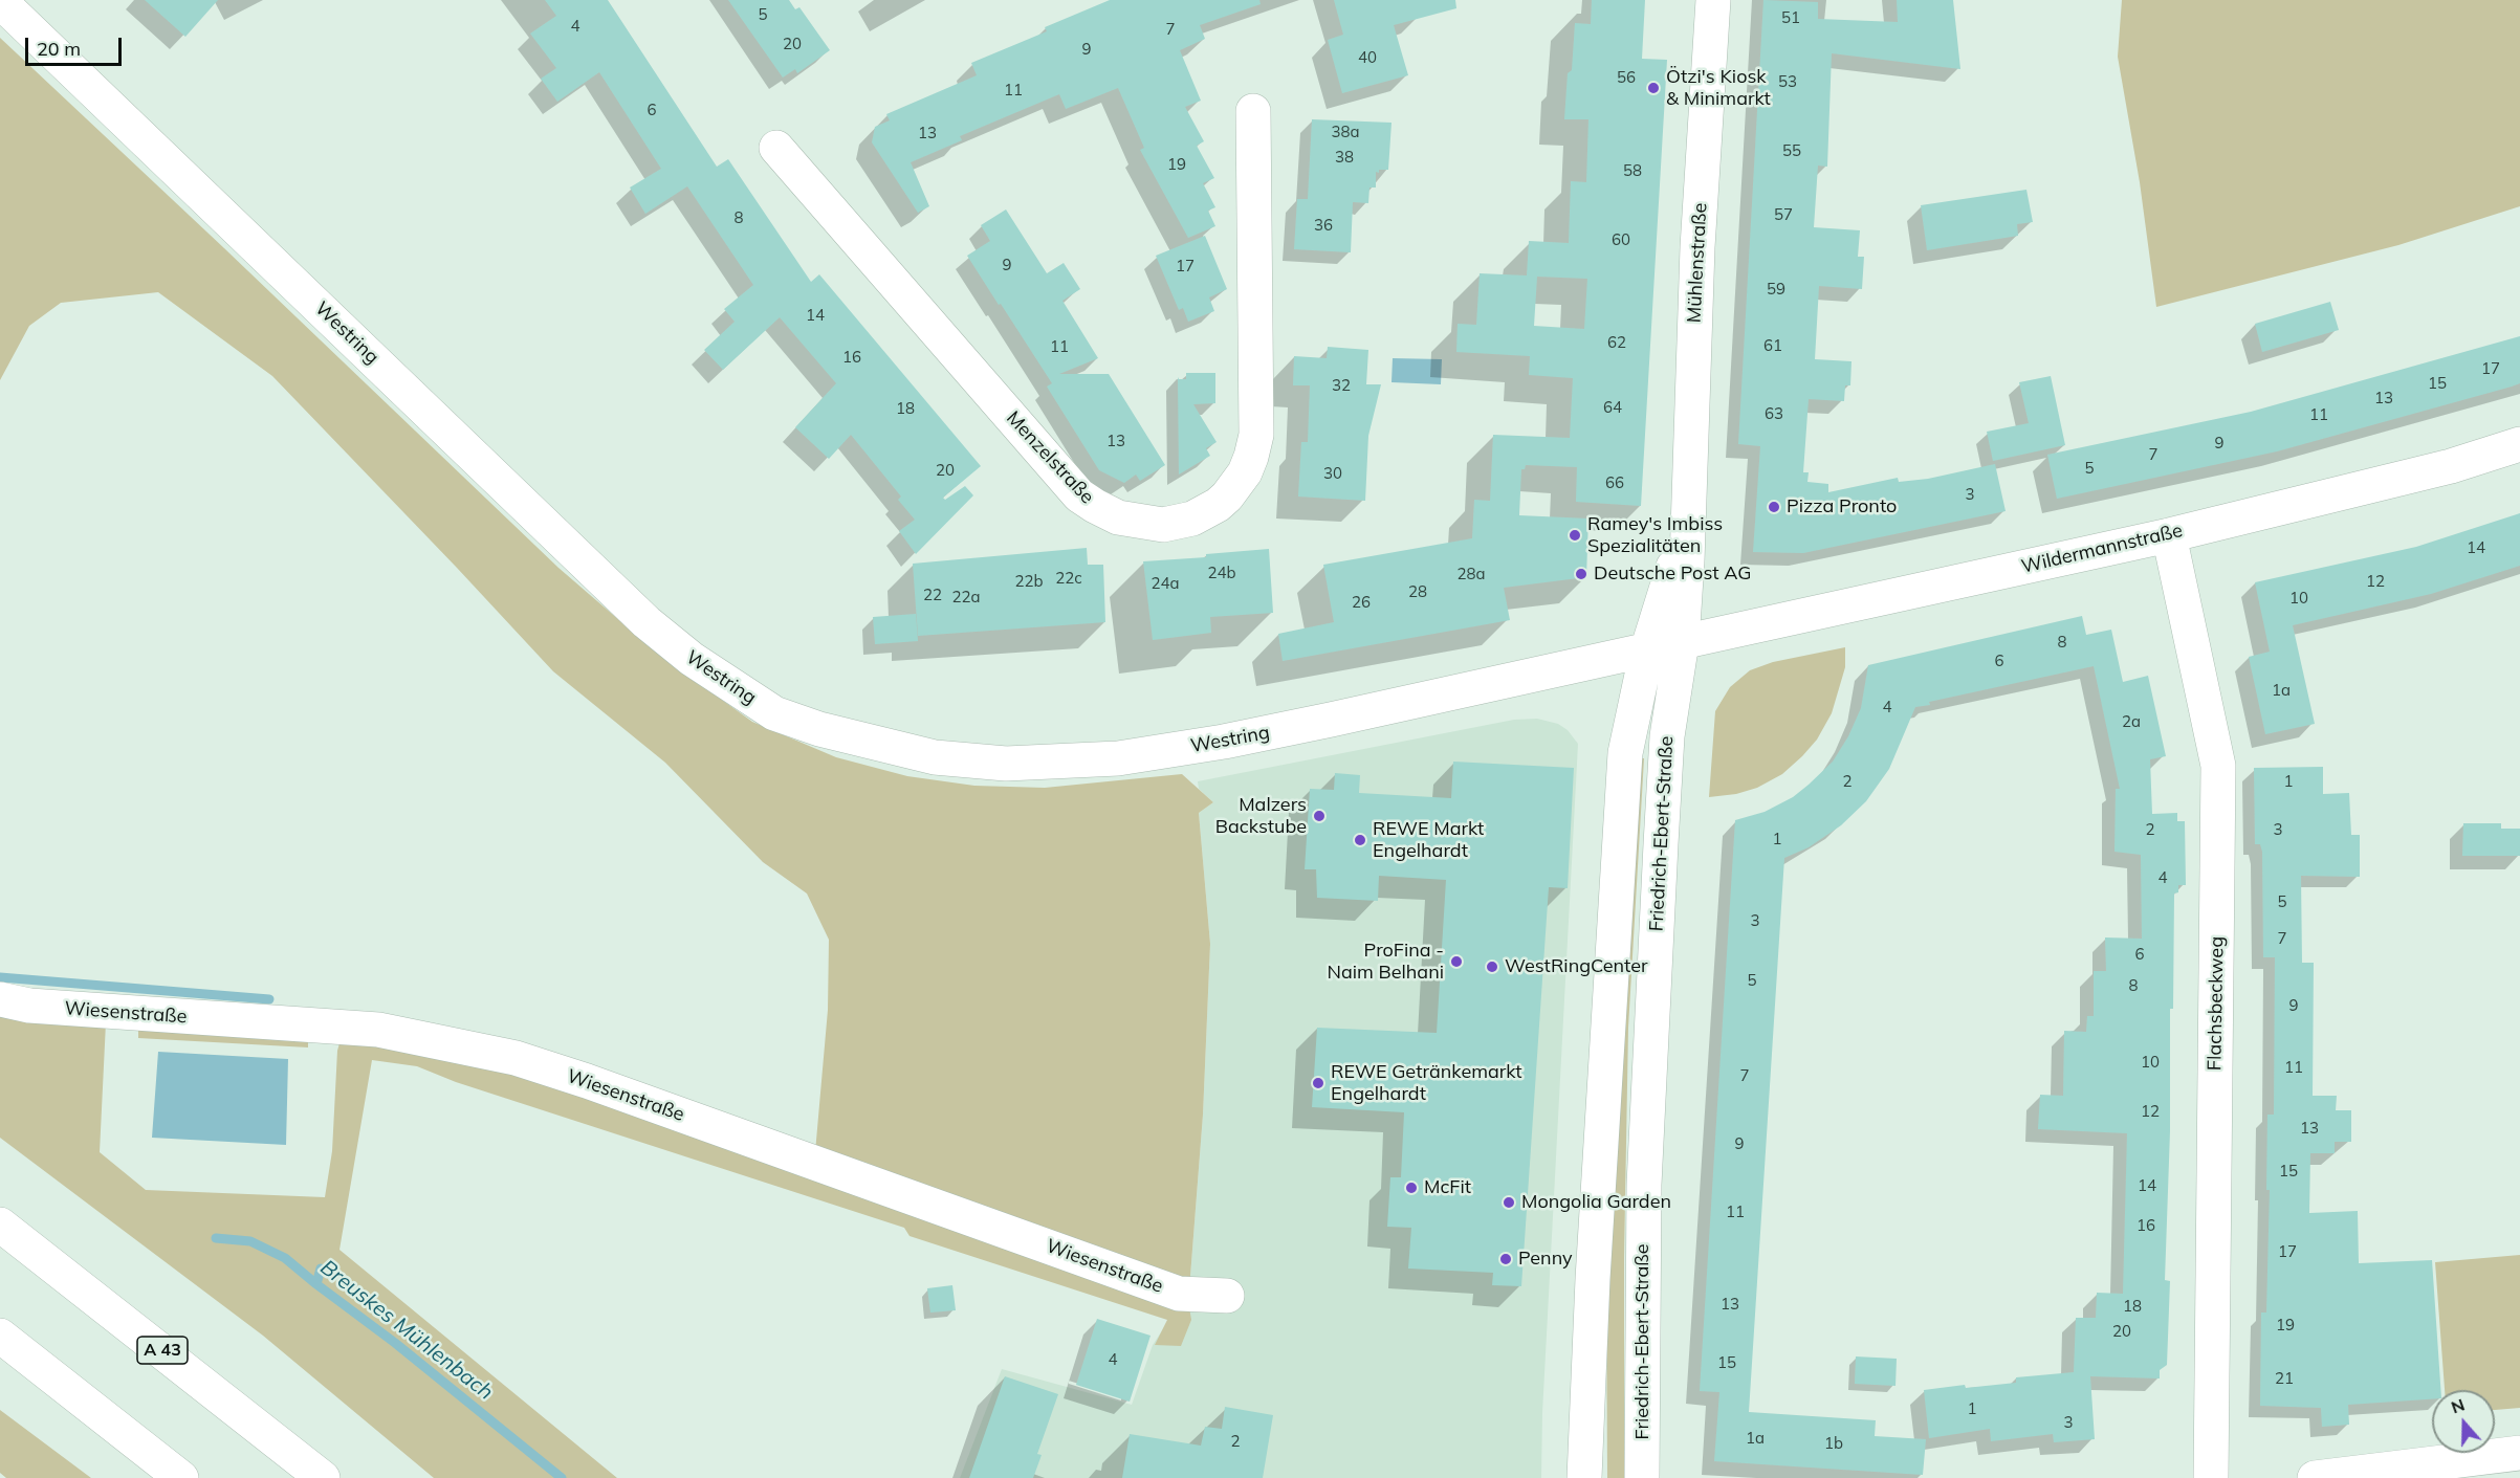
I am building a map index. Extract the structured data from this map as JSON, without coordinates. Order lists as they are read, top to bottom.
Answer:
{
  "streets": {
    "main road": [
      "Mühlenstraße",
      "Westring",
      "Menzelstraße",
      "Wildermannstraße",
      "Friedrich-Ebert-Straße",
      "Flachsbeckweg",
      "Wiesenstraße",
      "A 43"
    ]
  },
  "crossings": [
    ["Mühlenstraße", "Westring"],
    ["Mühlenstraße", "Wildermannstraße"],
    ["Mühlenstraße", "Friedrich-Ebert-Straße"],
    ["Westring", "Wildermannstraße"],
    ["Westring", "Friedrich-Ebert-Straße"],
    ["Wildermannstraße", "Friedrich-Ebert-Straße"],
    ["Wildermannstraße", "Flachsbeckweg"]
  ],
  "water": ["Breuskes Mühlenbach"],
  "places": [
    "Ötzi's Kiosk & Minimarkt",
    "Pizza Pronto",
    "Ramey's Imbiss Spezialitäten",
    "Deutsche Post AG",
    "Malzers Backstube",
    "REWE Markt Engelhardt",
    "ProFina - Naim Belhani",
    "WestRingCenter",
    "REWE Getränkemarkt Engelhardt",
    "McFit",
    "Mongolia Garden",
    "Penny"
  ],
  "house_numbers": [
    "5",
    "51",
    "4",
    "7",
    "20",
    "9",
    "40",
    "56",
    "53",
    "11",
    "6",
    "38a",
    "13",
    "55",
    "38",
    "19",
    "58",
    "57",
    "8",
    "36",
    "60",
    "9",
    "17",
    "59",
    "14",
    "62",
    "61",
    "11",
    "16",
    "17",
    "15",
    "32",
    "13",
    "64",
    "18",
    "63",
    "11",
    "13",
    "9",
    "7",
    "5",
    "20",
    "30",
    "66",
    "3",
    "14",
    "24b",
    "28a",
    "22c",
    "22b",
    "12",
    "24a",
    "28",
    "22",
    "22a",
    "10",
    "26",
    "8",
    "6",
    "1a",
    "4",
    "2a",
    "2",
    "1",
    "2",
    "3",
    "1",
    "4",
    "5",
    "3",
    "7",
    "6",
    "5",
    "8",
    "9",
    "10",
    "11",
    "7",
    "12",
    "13",
    "9",
    "15",
    "14",
    "11",
    "16",
    "17",
    "13",
    "18",
    "19",
    "20",
    "4",
    "15",
    "21",
    "1",
    "3",
    "1a",
    "2",
    "1b"
  ],
  "scale_bar": "20 m",
  "north": "top"
}
